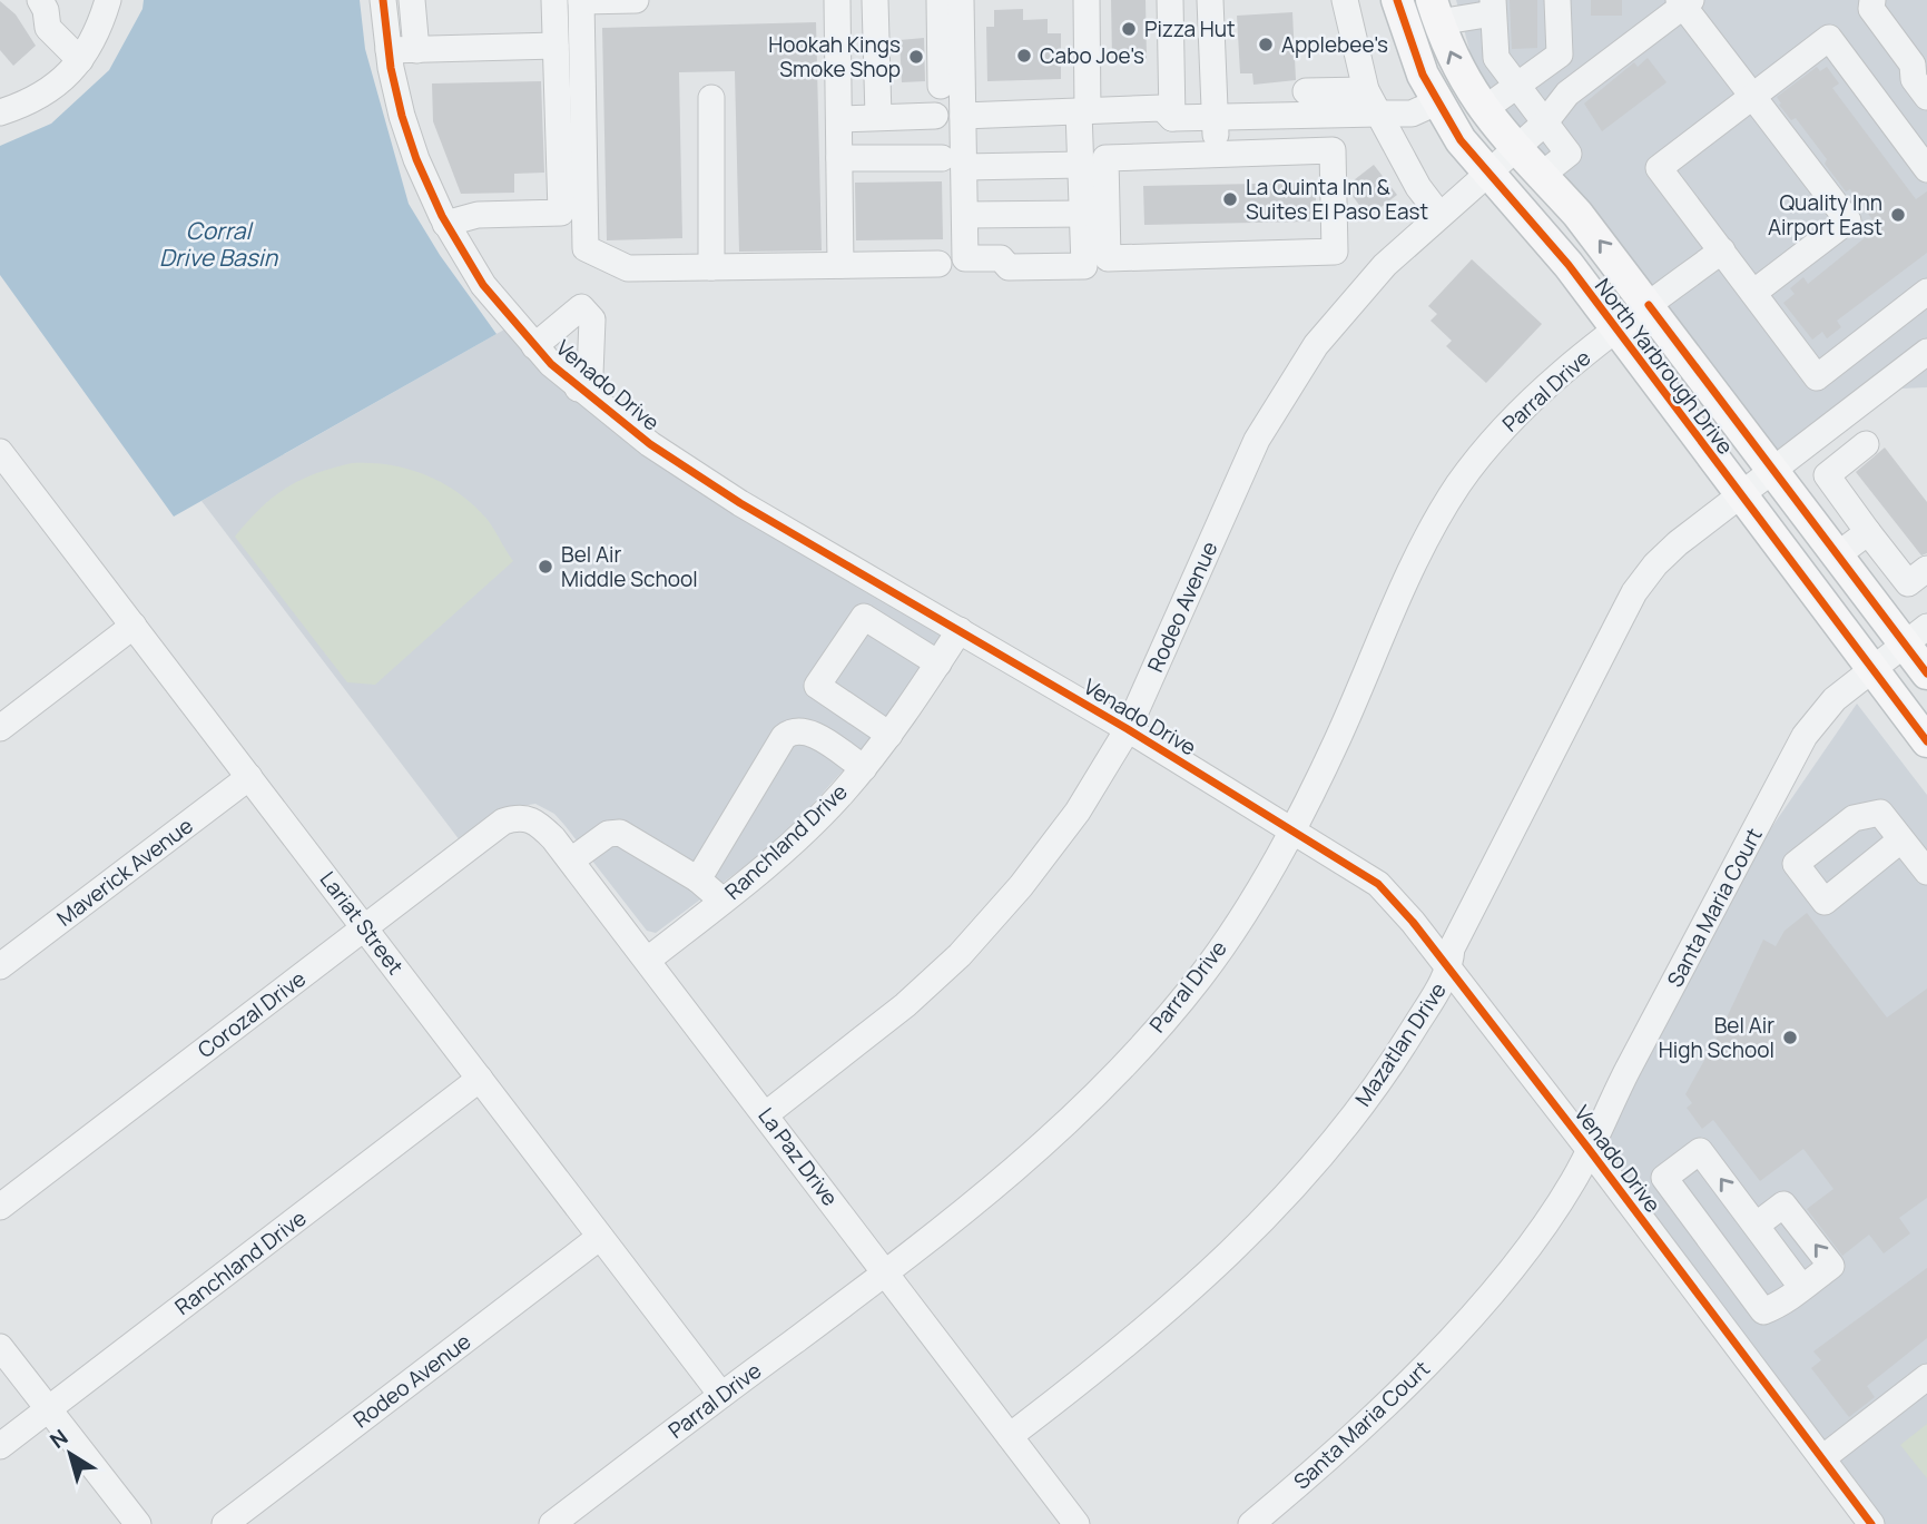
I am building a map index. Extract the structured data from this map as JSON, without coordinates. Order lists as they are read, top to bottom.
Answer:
{
  "streets": {
    "main road": ["North Yarbrough Drive"],
    "street": [
      "Venado Drive",
      "Parral Drive",
      "Rodeo Avenue",
      "Ranchland Drive",
      "Maverick Avenue",
      "Santa Maria Court",
      "Lariat Street",
      "Corozal Drive",
      "Mazatlan Drive",
      "La Paz Drive"
    ]
  },
  "crossings": [
    ["North Yarbrough Drive", "Parral Drive"],
    ["North Yarbrough Drive", "Rodeo Avenue"],
    ["North Yarbrough Drive", "Santa Maria Court"],
    ["North Yarbrough Drive", "Mazatlan Drive"],
    ["Venado Drive", "Parral Drive"],
    ["Venado Drive", "Rodeo Avenue"],
    ["Venado Drive", "Ranchland Drive"],
    ["Venado Drive", "Santa Maria Court"],
    ["Venado Drive", "Mazatlan Drive"],
    ["Parral Drive", "Lariat Street"],
    ["Parral Drive", "La Paz Drive"],
    ["Rodeo Avenue", "Lariat Street"],
    ["Rodeo Avenue", "La Paz Drive"],
    ["Ranchland Drive", "Lariat Street"],
    ["Ranchland Drive", "La Paz Drive"],
    ["Maverick Avenue", "Lariat Street"],
    ["Lariat Street", "Corozal Drive"],
    ["Corozal Drive", "La Paz Drive"],
    ["Mazatlan Drive", "La Paz Drive"]
  ],
  "water": ["Corral Drive Basin"],
  "places": [
    "Pizza Hut",
    "Applebee's",
    "Cabo Joe's",
    "Hookah Kings Smoke Shop",
    "La Quinta Inn & Suites El Paso East",
    "Quality Inn Airport East",
    "Bel Air Middle School",
    "Bel Air High School"
  ],
  "north": "top left"
}
